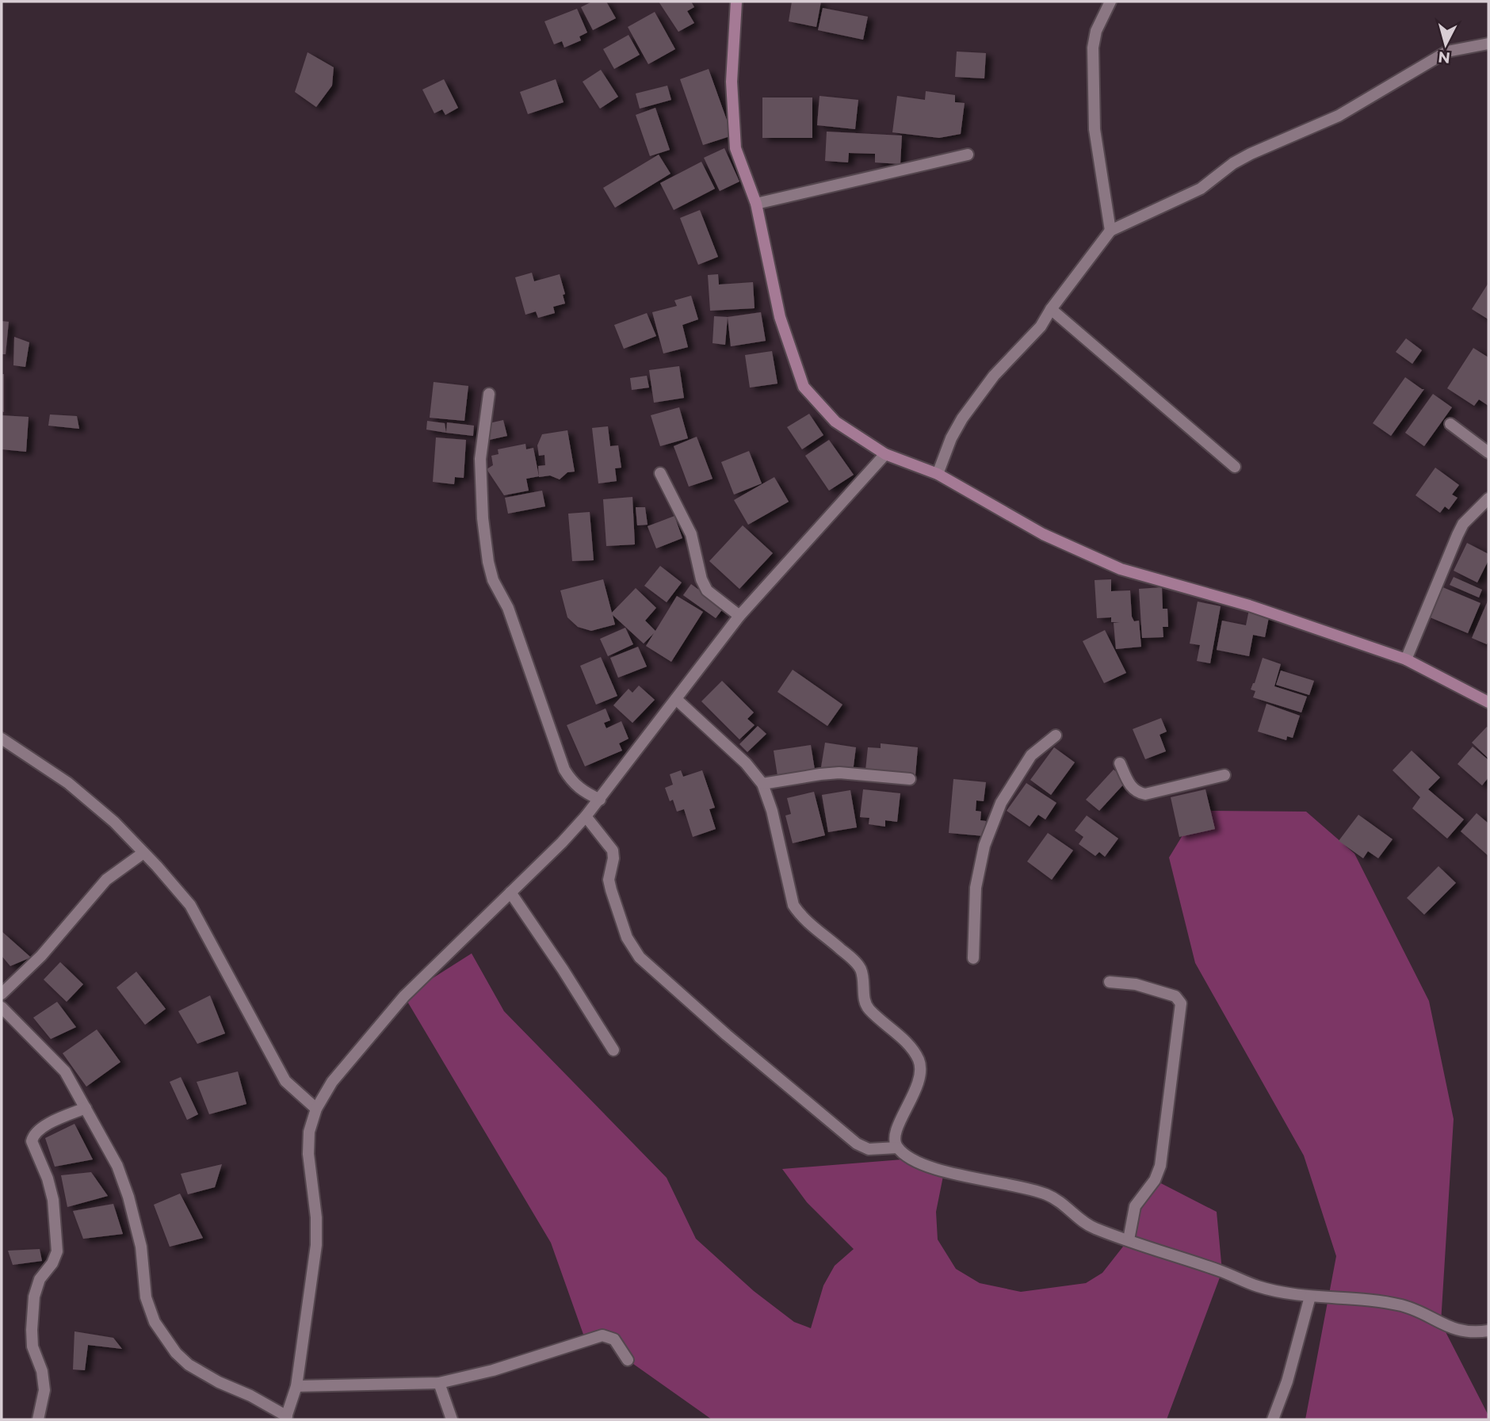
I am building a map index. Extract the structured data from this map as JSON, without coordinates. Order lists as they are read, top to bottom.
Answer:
{
  "north": "bottom"
}
